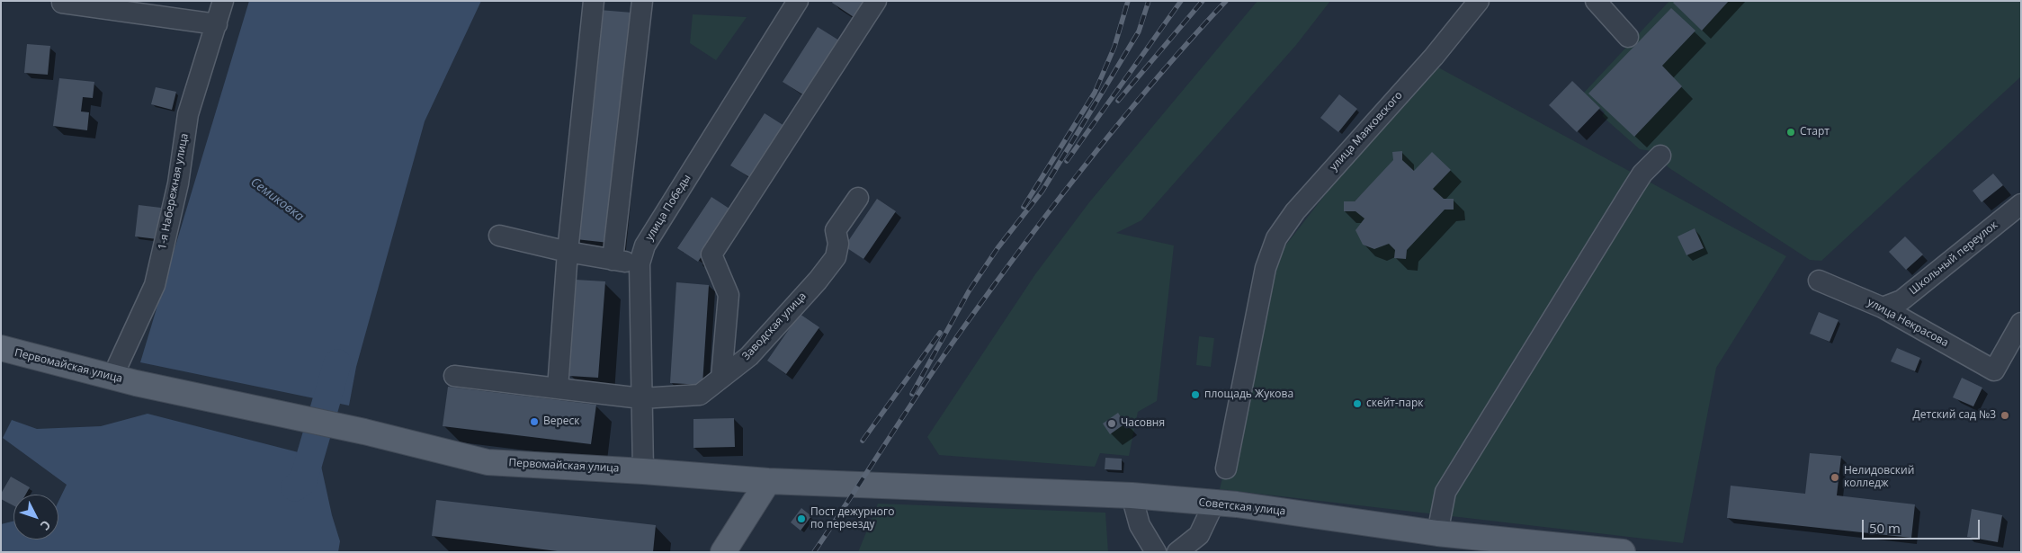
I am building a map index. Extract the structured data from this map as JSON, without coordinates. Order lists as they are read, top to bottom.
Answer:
{
  "streets": {
    "main road": ["Первомайская улица", "Советская улица"],
    "street": [
      "улица Маяковского",
      "1-я Набережная улица",
      "улица Победы",
      "Школьный переулок",
      "улица Некрасова",
      "Заводская улица"
    ]
  },
  "crossings": [
    ["1-я Набережная улица", "Первомайская улица"],
    ["улица Победы", "Заводская улица"],
    ["улица Победы", "Первомайская улица"],
    ["Школьный переулок", "улица Некрасова"],
    ["Первомайская улица", "Советская улица"]
  ],
  "water": ["Семиковка"],
  "places": [
    "Старт",
    "площадь Жукова",
    "скейт-парк",
    "Детский сад №3",
    "Вереск",
    "Часовня",
    "Нелидовский колледж",
    "Пост дежурного по переезду"
  ],
  "scale_bar": "50 m",
  "north": "bottom right"
}
